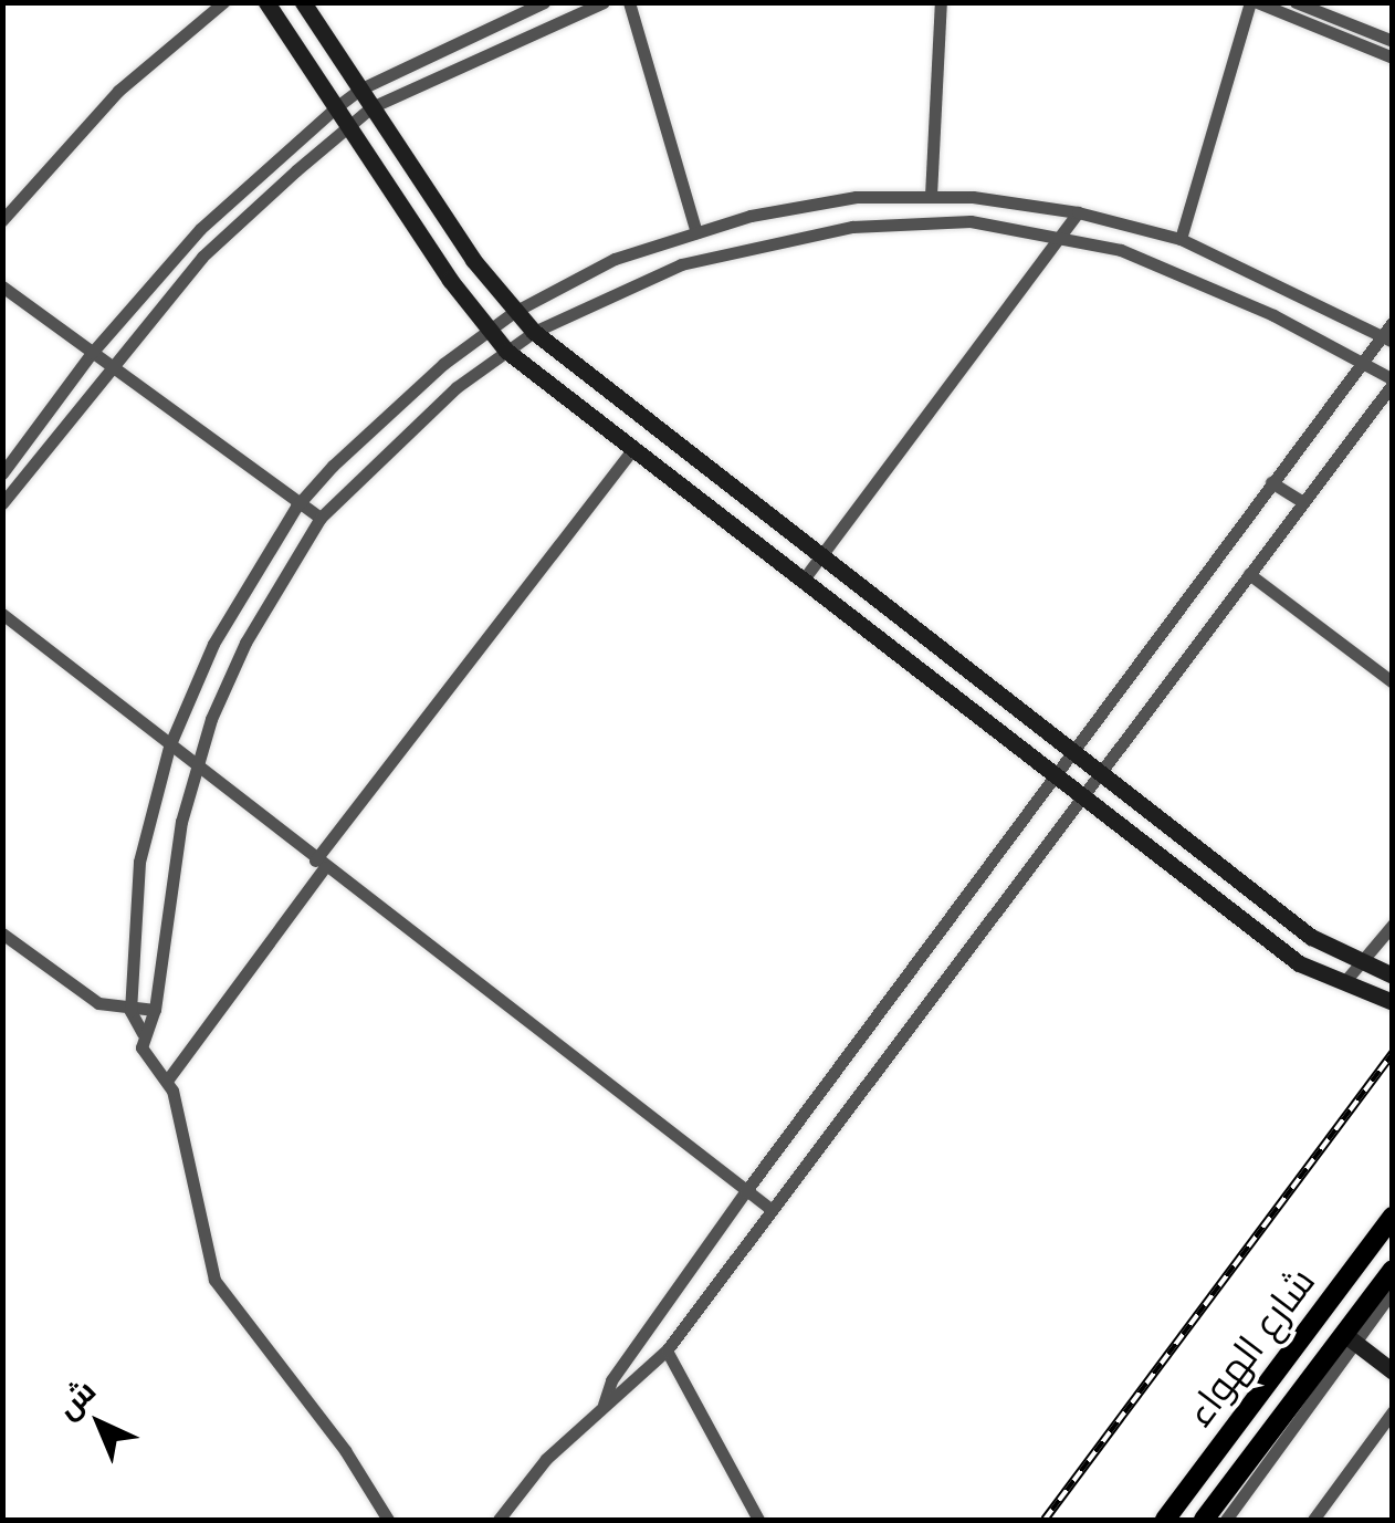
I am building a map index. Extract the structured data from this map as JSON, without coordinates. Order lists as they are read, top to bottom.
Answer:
{
  "streets": {
    "main road": ["شارع الهواء"]
  },
  "north": "top left"
}
